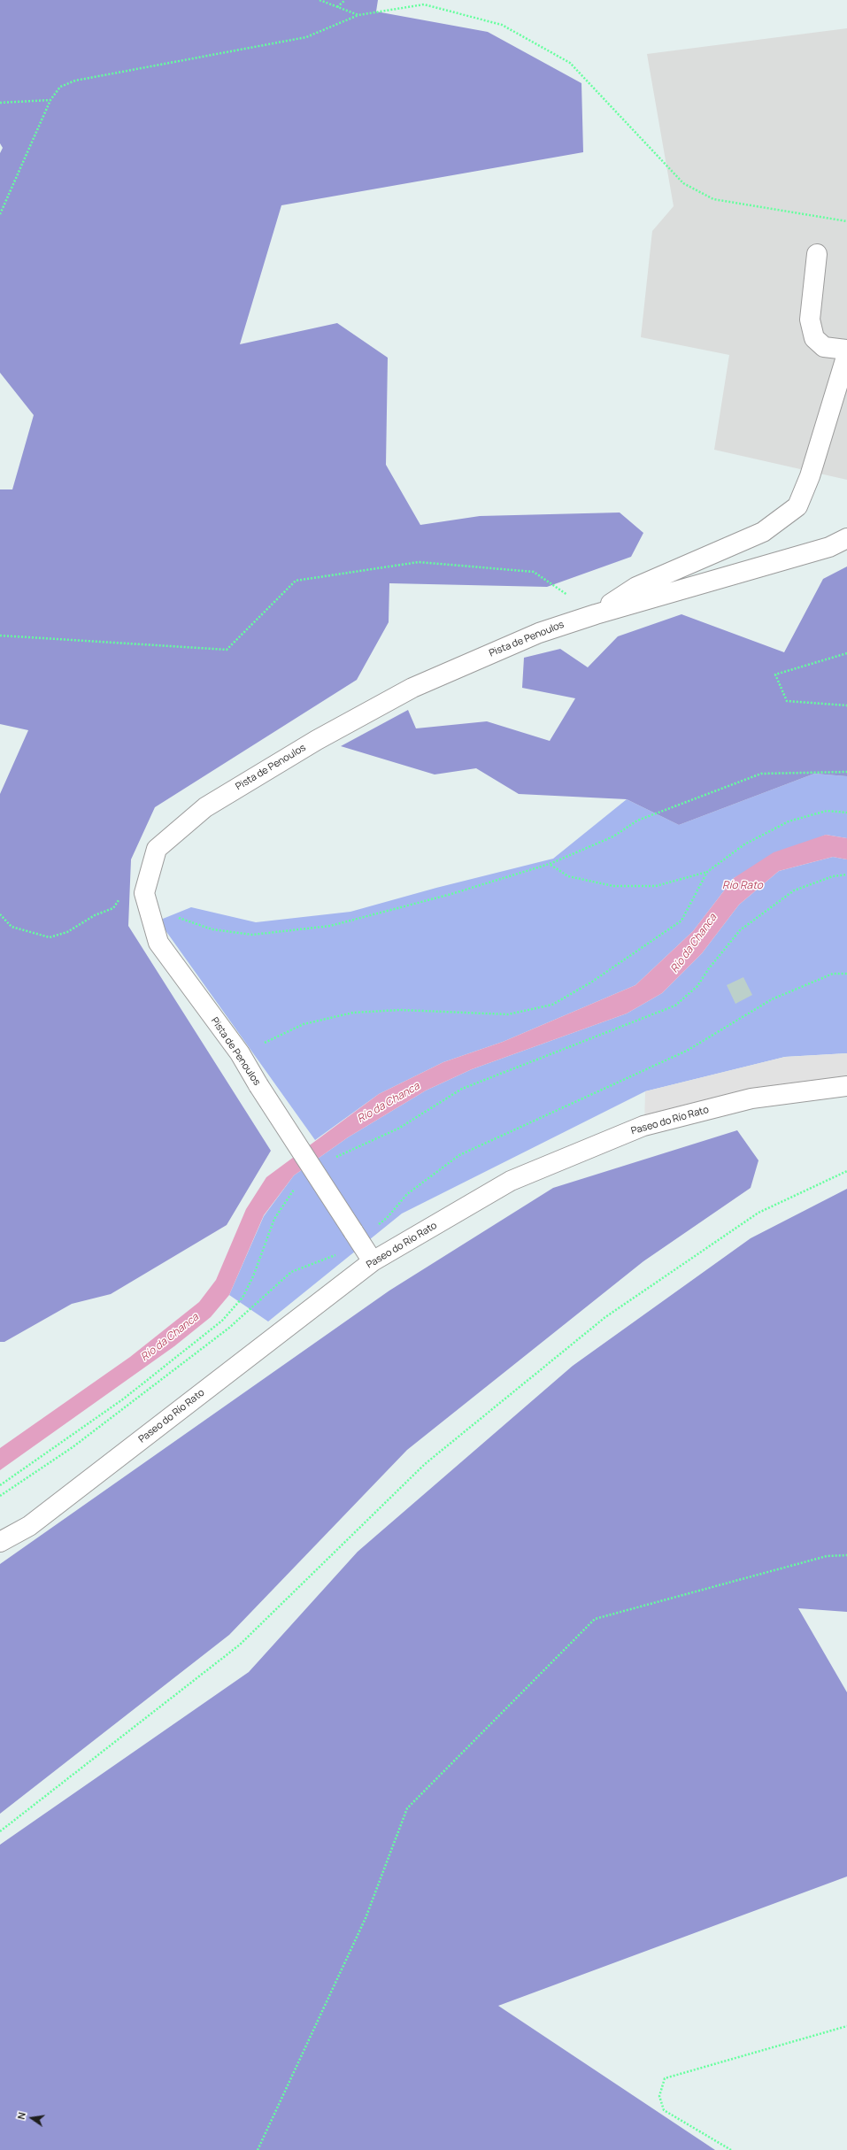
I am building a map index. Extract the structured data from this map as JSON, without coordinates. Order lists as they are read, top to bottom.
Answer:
{
  "streets": {
    "street": ["Pista de Penoulos", "Paseo do Río Rato"]
  },
  "crossings": [
    ["Pista de Penoulos", "Paseo do Río Rato"]
  ],
  "water": ["Río Rato", "Río da Chanca"],
  "north": "left"
}
